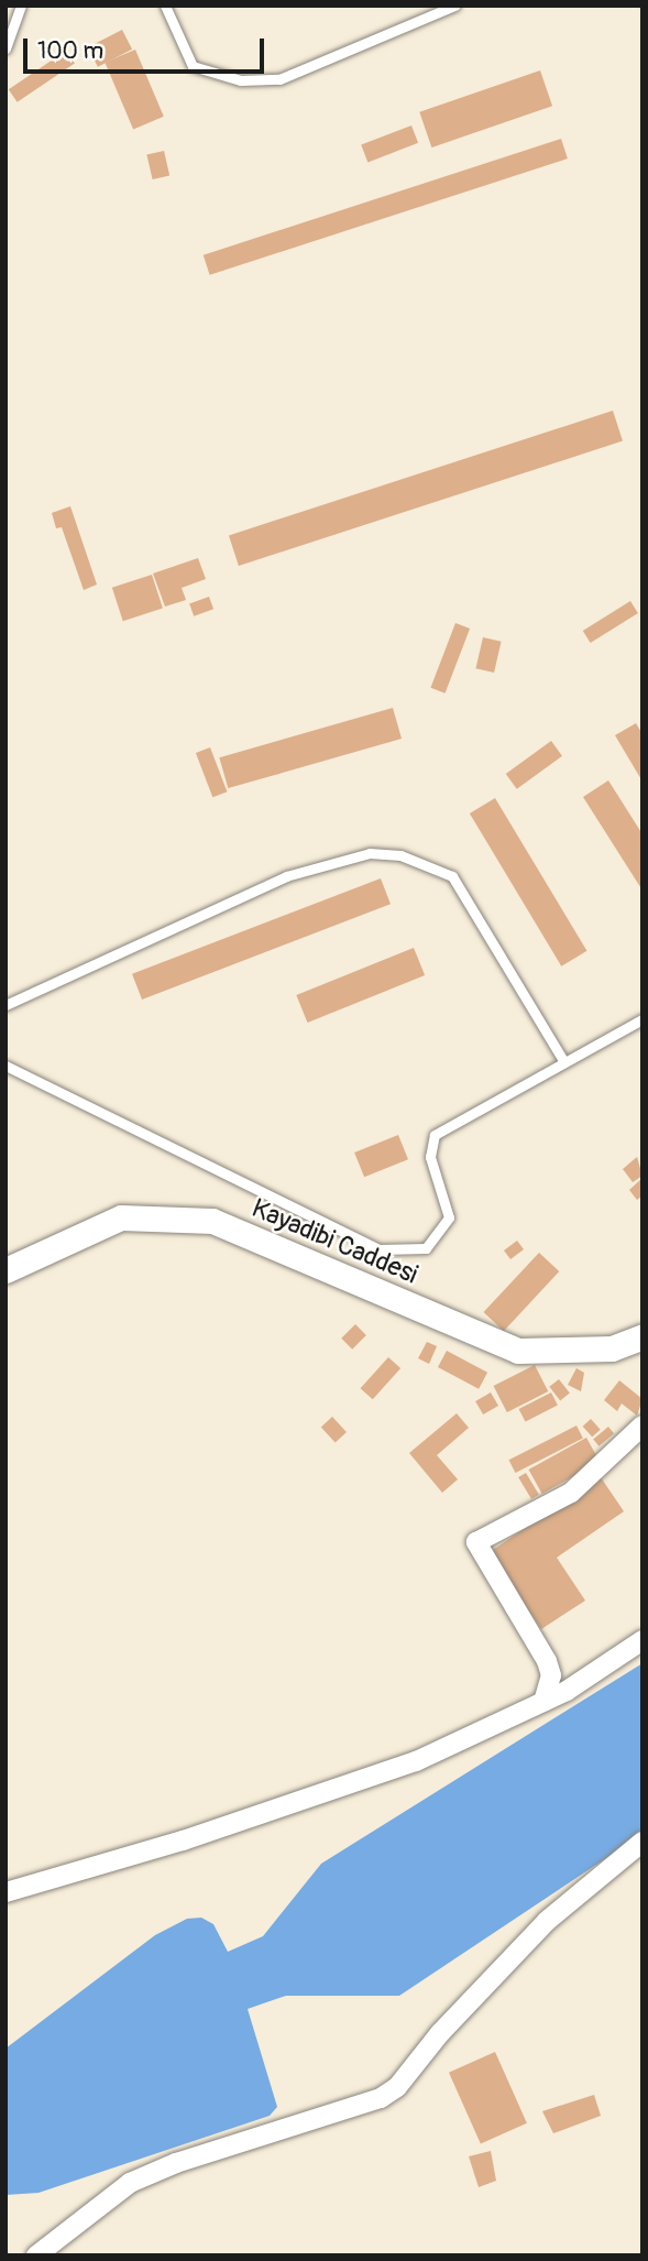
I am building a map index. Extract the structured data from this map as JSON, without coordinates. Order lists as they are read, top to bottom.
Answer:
{
  "streets": {
    "street": ["Kayadibi Caddesi"]
  },
  "scale_bar": "100 m"
}
